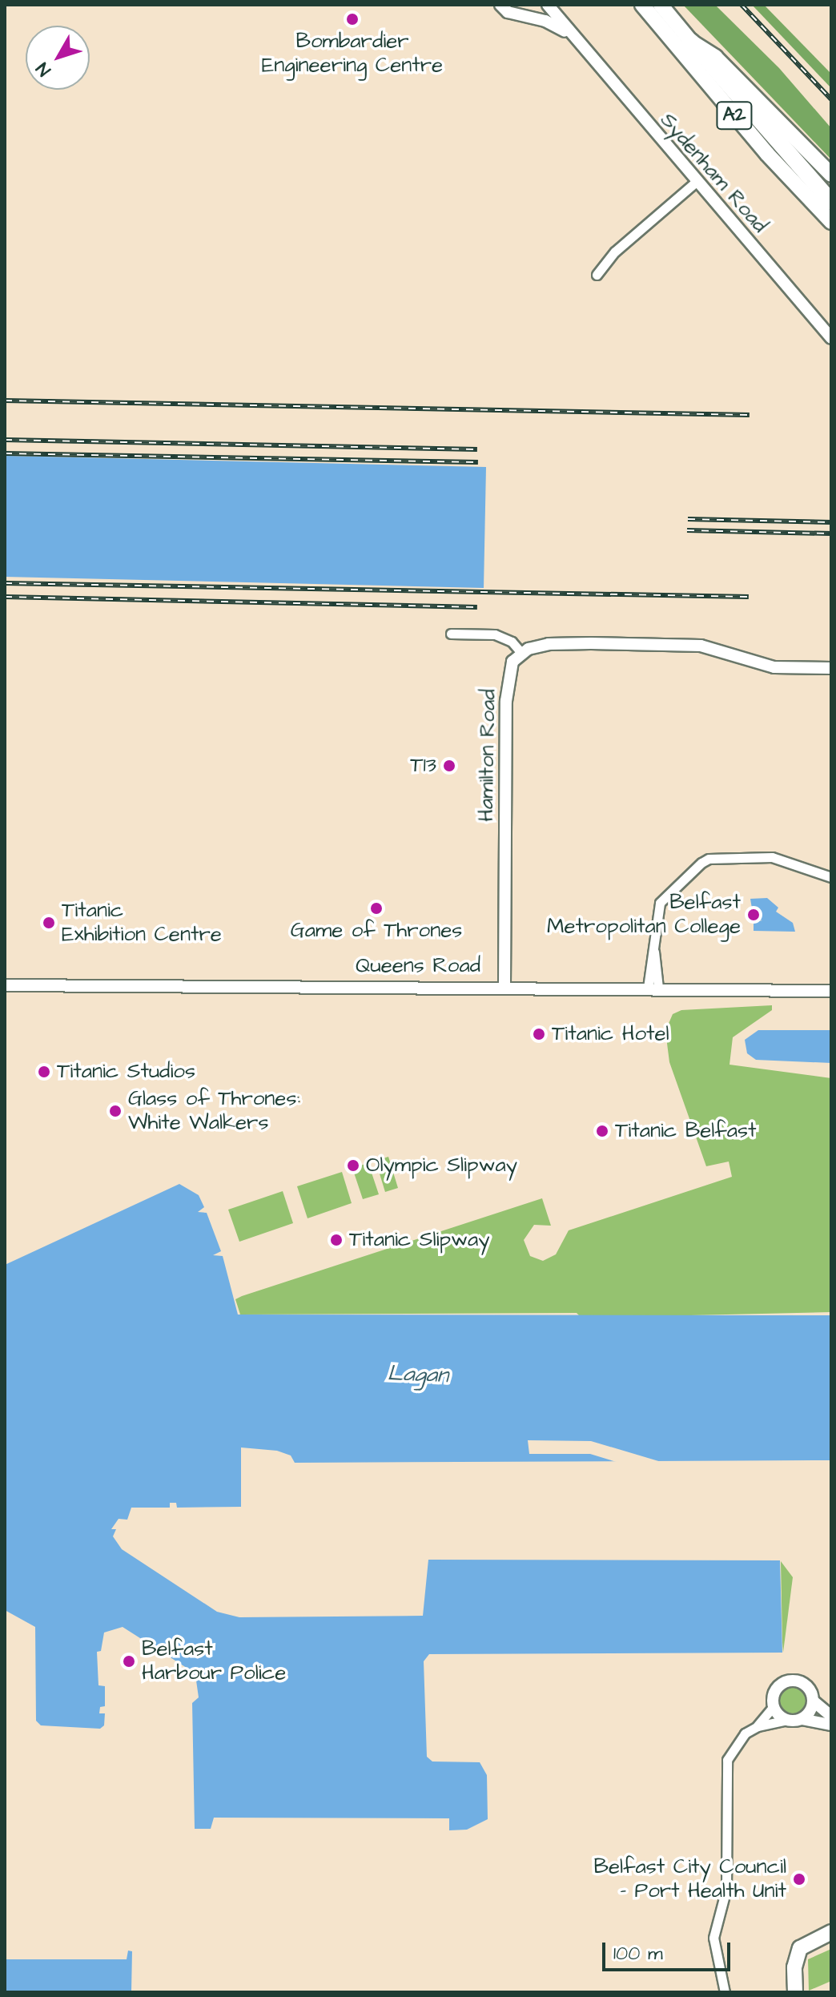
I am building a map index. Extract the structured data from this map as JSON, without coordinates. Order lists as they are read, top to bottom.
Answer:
{
  "streets": {
    "main road": ["A2"],
    "street": ["Sydenham Road", "Hamilton Road", "Queens Road"]
  },
  "crossings": [
    ["Hamilton Road", "Queens Road"]
  ],
  "water": ["Lagan"],
  "places": [
    "Bombardier Engineering Centre",
    "T13",
    "Game of Thrones",
    "Belfast Metropolitan College",
    "Titanic Exhibition Centre",
    "Titanic Hotel",
    "Titanic Studios",
    "Glass of Thrones: White Walkers",
    "Titanic Belfast",
    "Olympic Slipway",
    "Titanic Slipway",
    "Belfast Harbour Police",
    "Belfast City Council - Port Health Unit"
  ],
  "scale_bar": "100 m",
  "north": "bottom left"
}
